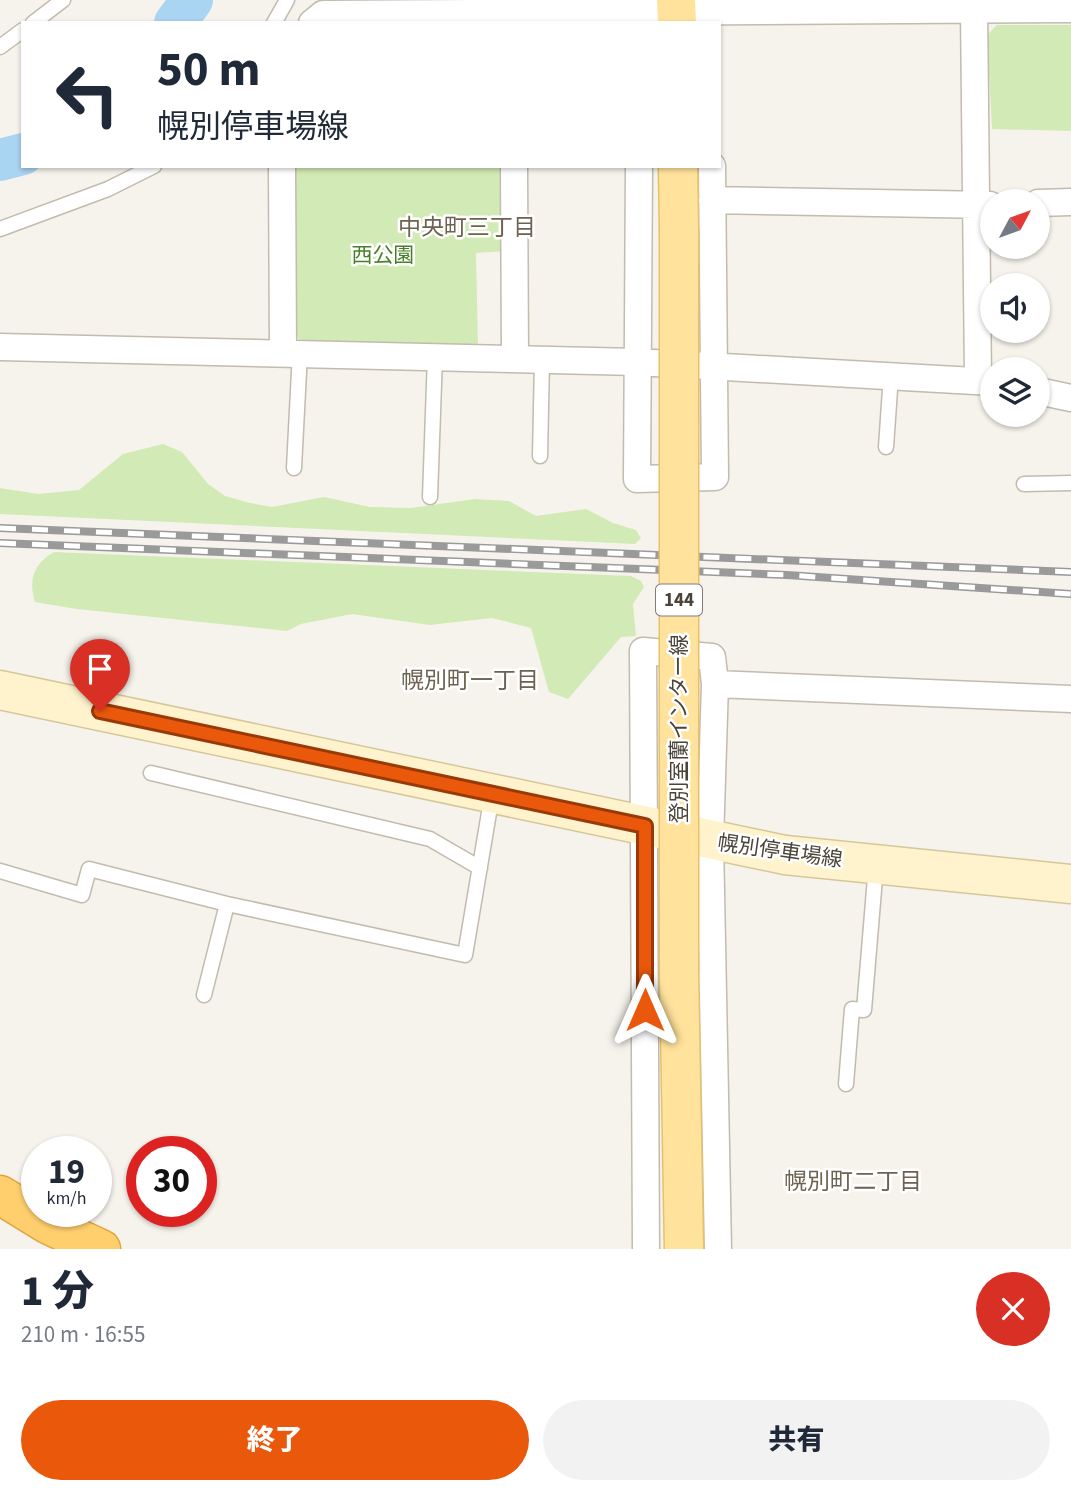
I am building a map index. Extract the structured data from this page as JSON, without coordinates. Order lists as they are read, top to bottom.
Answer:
{
  "streets": {
    "main road": ["144", "登別室蘭インター線", "幌別停車場線"]
  },
  "districts": ["中央町三丁目", "幌別町一丁目", "幌別町二丁目"],
  "parks": ["西公園"],
  "north": "top right",
  "page": {
    "turn": ["50 m", "幌別停車場線"],
    "speed": "19 km/h",
    "limit": "30",
    "heading": ["1 分", "210 m · 16:55"],
    "buttons": ["終了", "共有"]
  }
}
